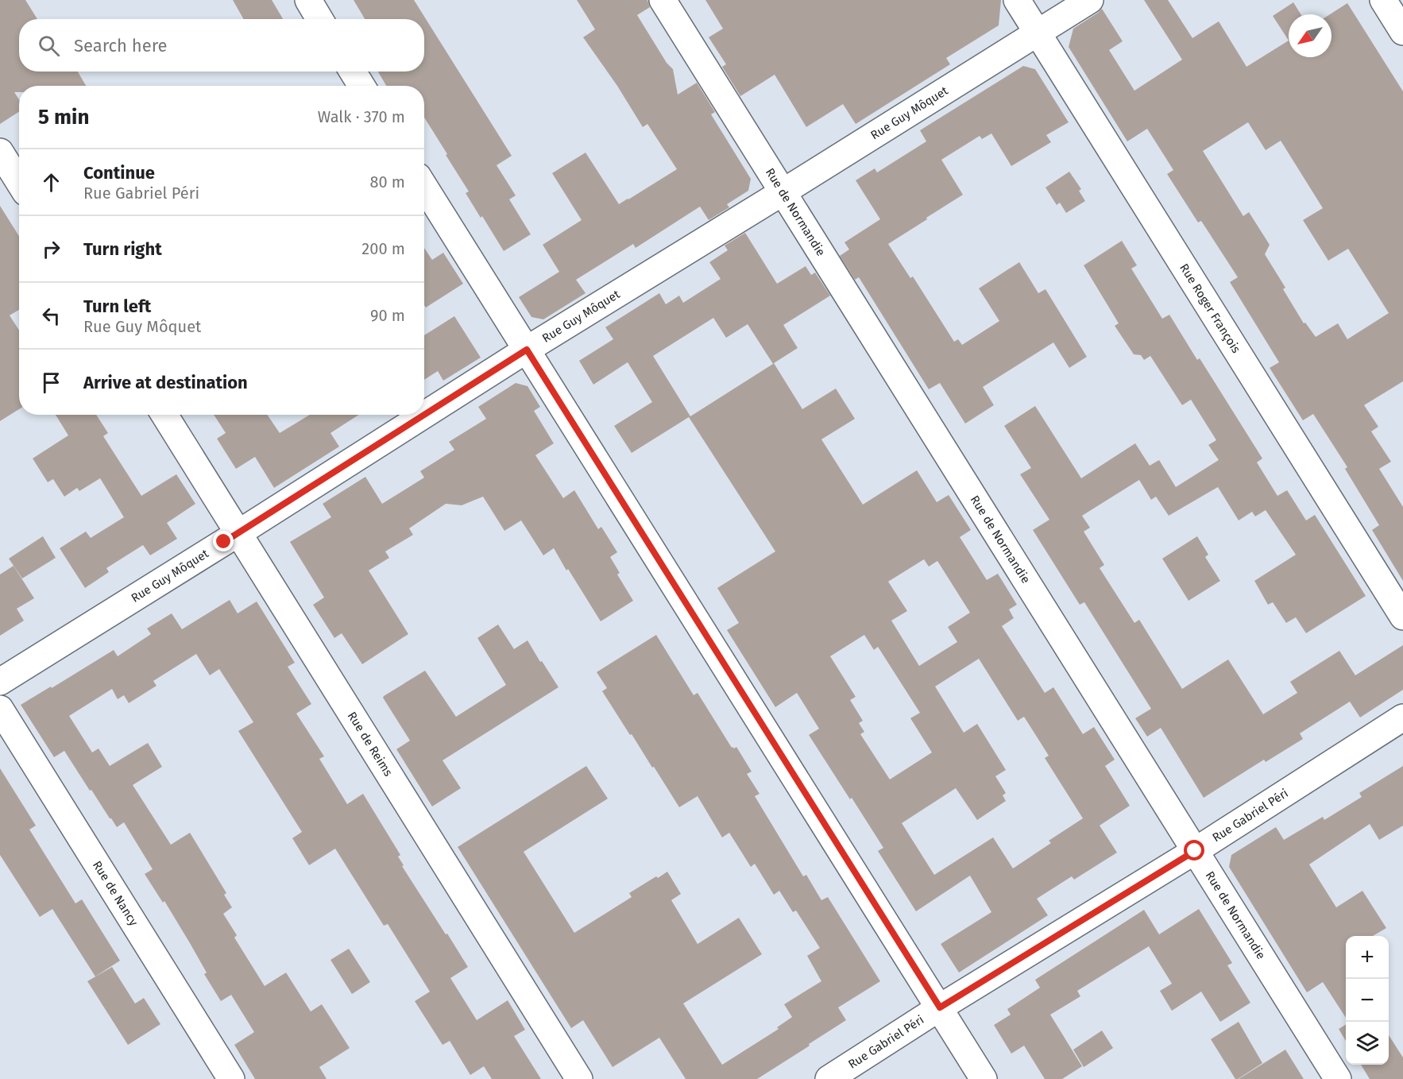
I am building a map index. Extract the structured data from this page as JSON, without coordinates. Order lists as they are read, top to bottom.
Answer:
{
  "streets": {
    "street": [
      "Rue Guy Môquet",
      "Rue de Normandie",
      "Rue Roger François",
      "Rue de Reims",
      "Rue Gabriel Péri",
      "Rue de Nancy"
    ]
  },
  "crossings": [
    ["Rue Guy Môquet", "Rue de Normandie"],
    ["Rue Guy Môquet", "Rue Roger François"],
    ["Rue Guy Môquet", "Rue de Reims"],
    ["Rue de Normandie", "Rue Gabriel Péri"]
  ],
  "north": "bottom left",
  "page": {
    "search": "Search here",
    "heading": ["5 min", "Walk · 370 m"],
    "list": [
      ["Continue", "Rue Gabriel Péri", "80 m"],
      ["Turn right", "200 m"],
      ["Turn left", "Rue Guy Môquet", "90 m"],
      "Arrive at destination"
    ],
    "map_buttons": ["+", "−"]
  }
}
